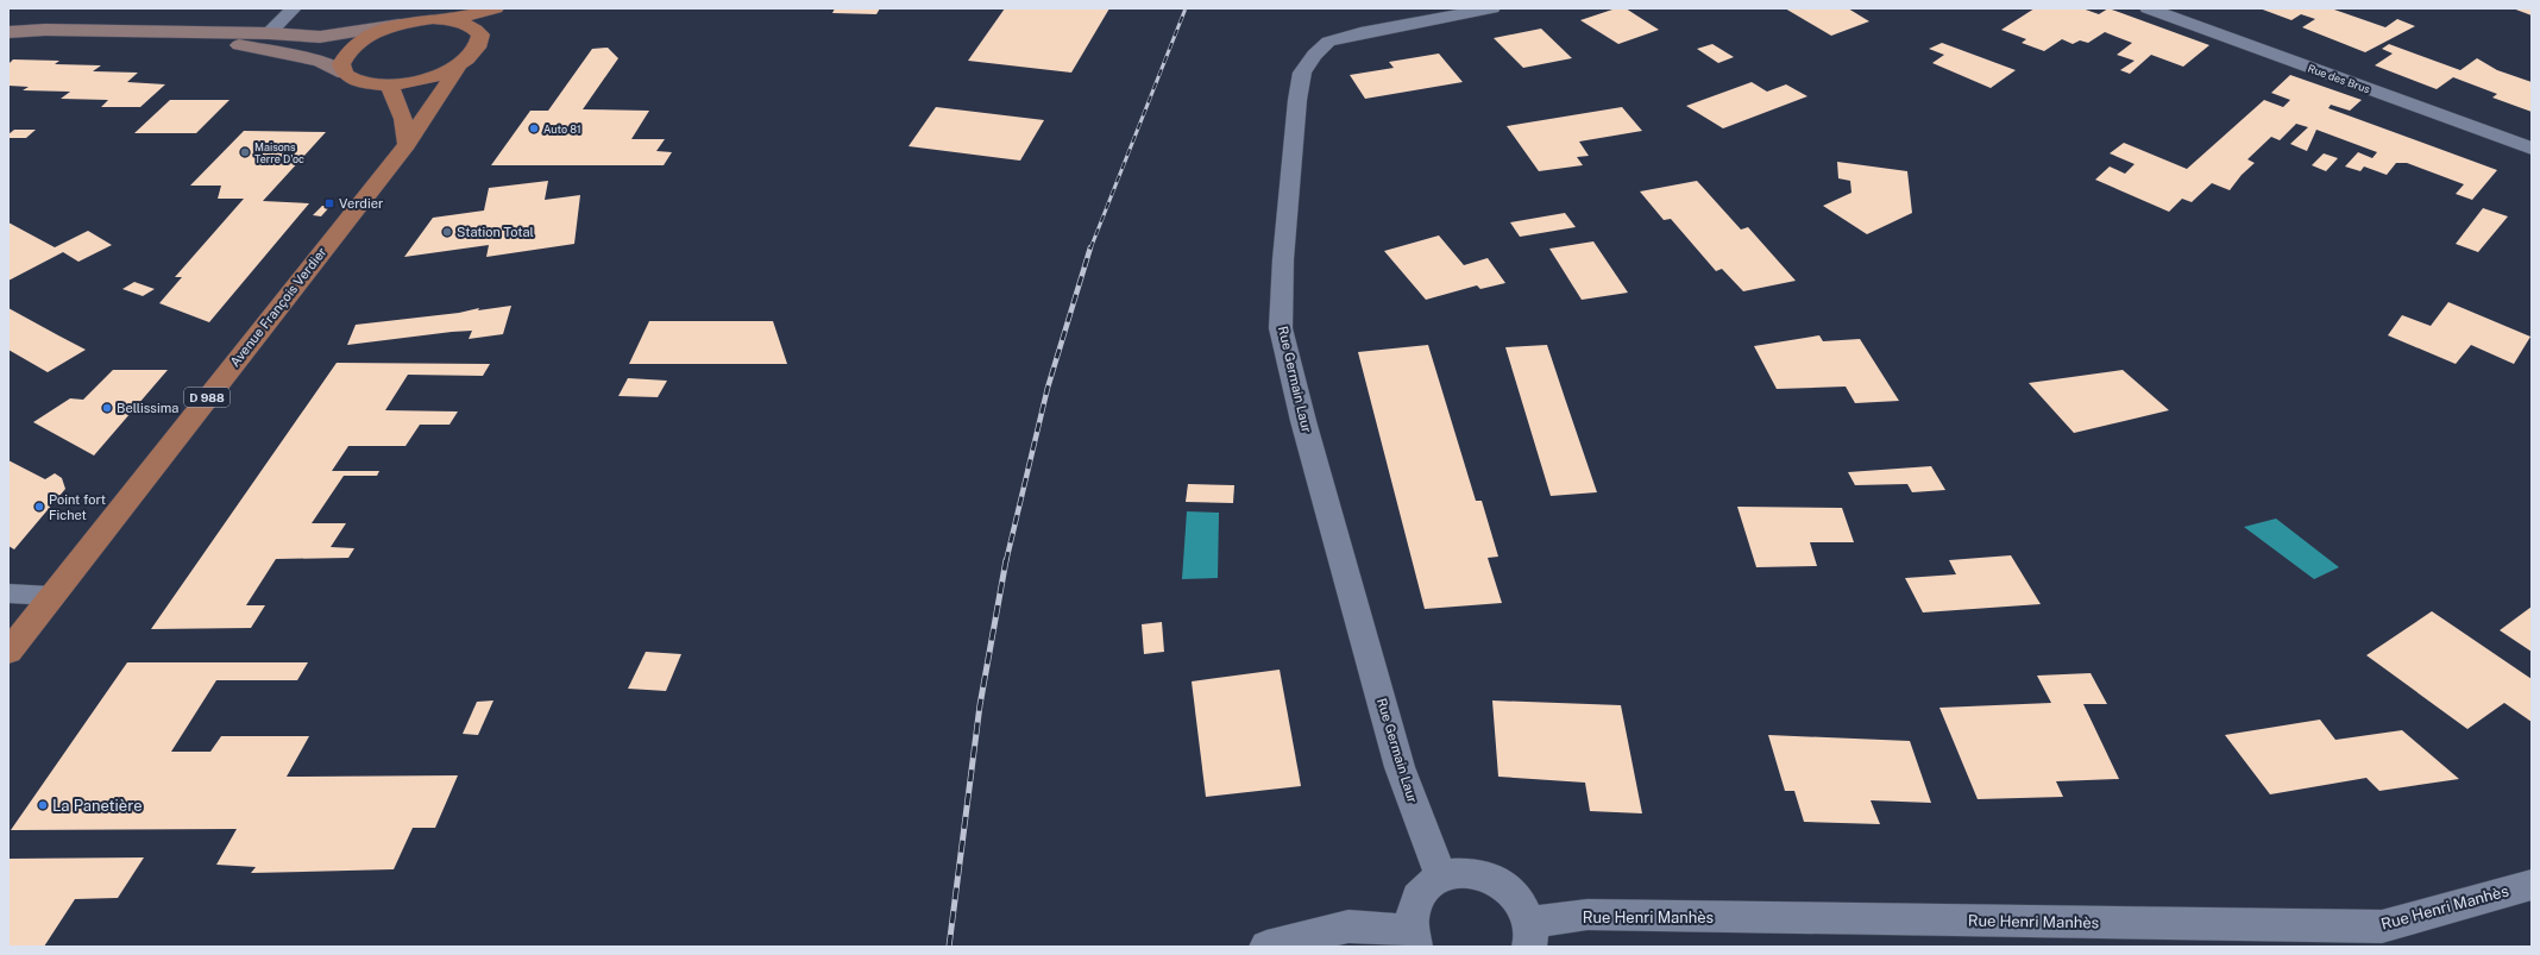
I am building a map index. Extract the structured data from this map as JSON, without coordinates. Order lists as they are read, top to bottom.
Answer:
{
  "streets": {
    "main road": ["Avenue François Verdier", "D 988"],
    "street": ["Rue des Brus", "Rue Germain Laur", "Rue Henri Manhès"]
  },
  "places": {
    "other": [
      "Auto 81",
      "Maisons Terre D'oc",
      "Station Total",
      "Bellissima",
      "Point fort Fichet",
      "La Panetière"
    ],
    "transit": ["Verdier"]
  }
}
